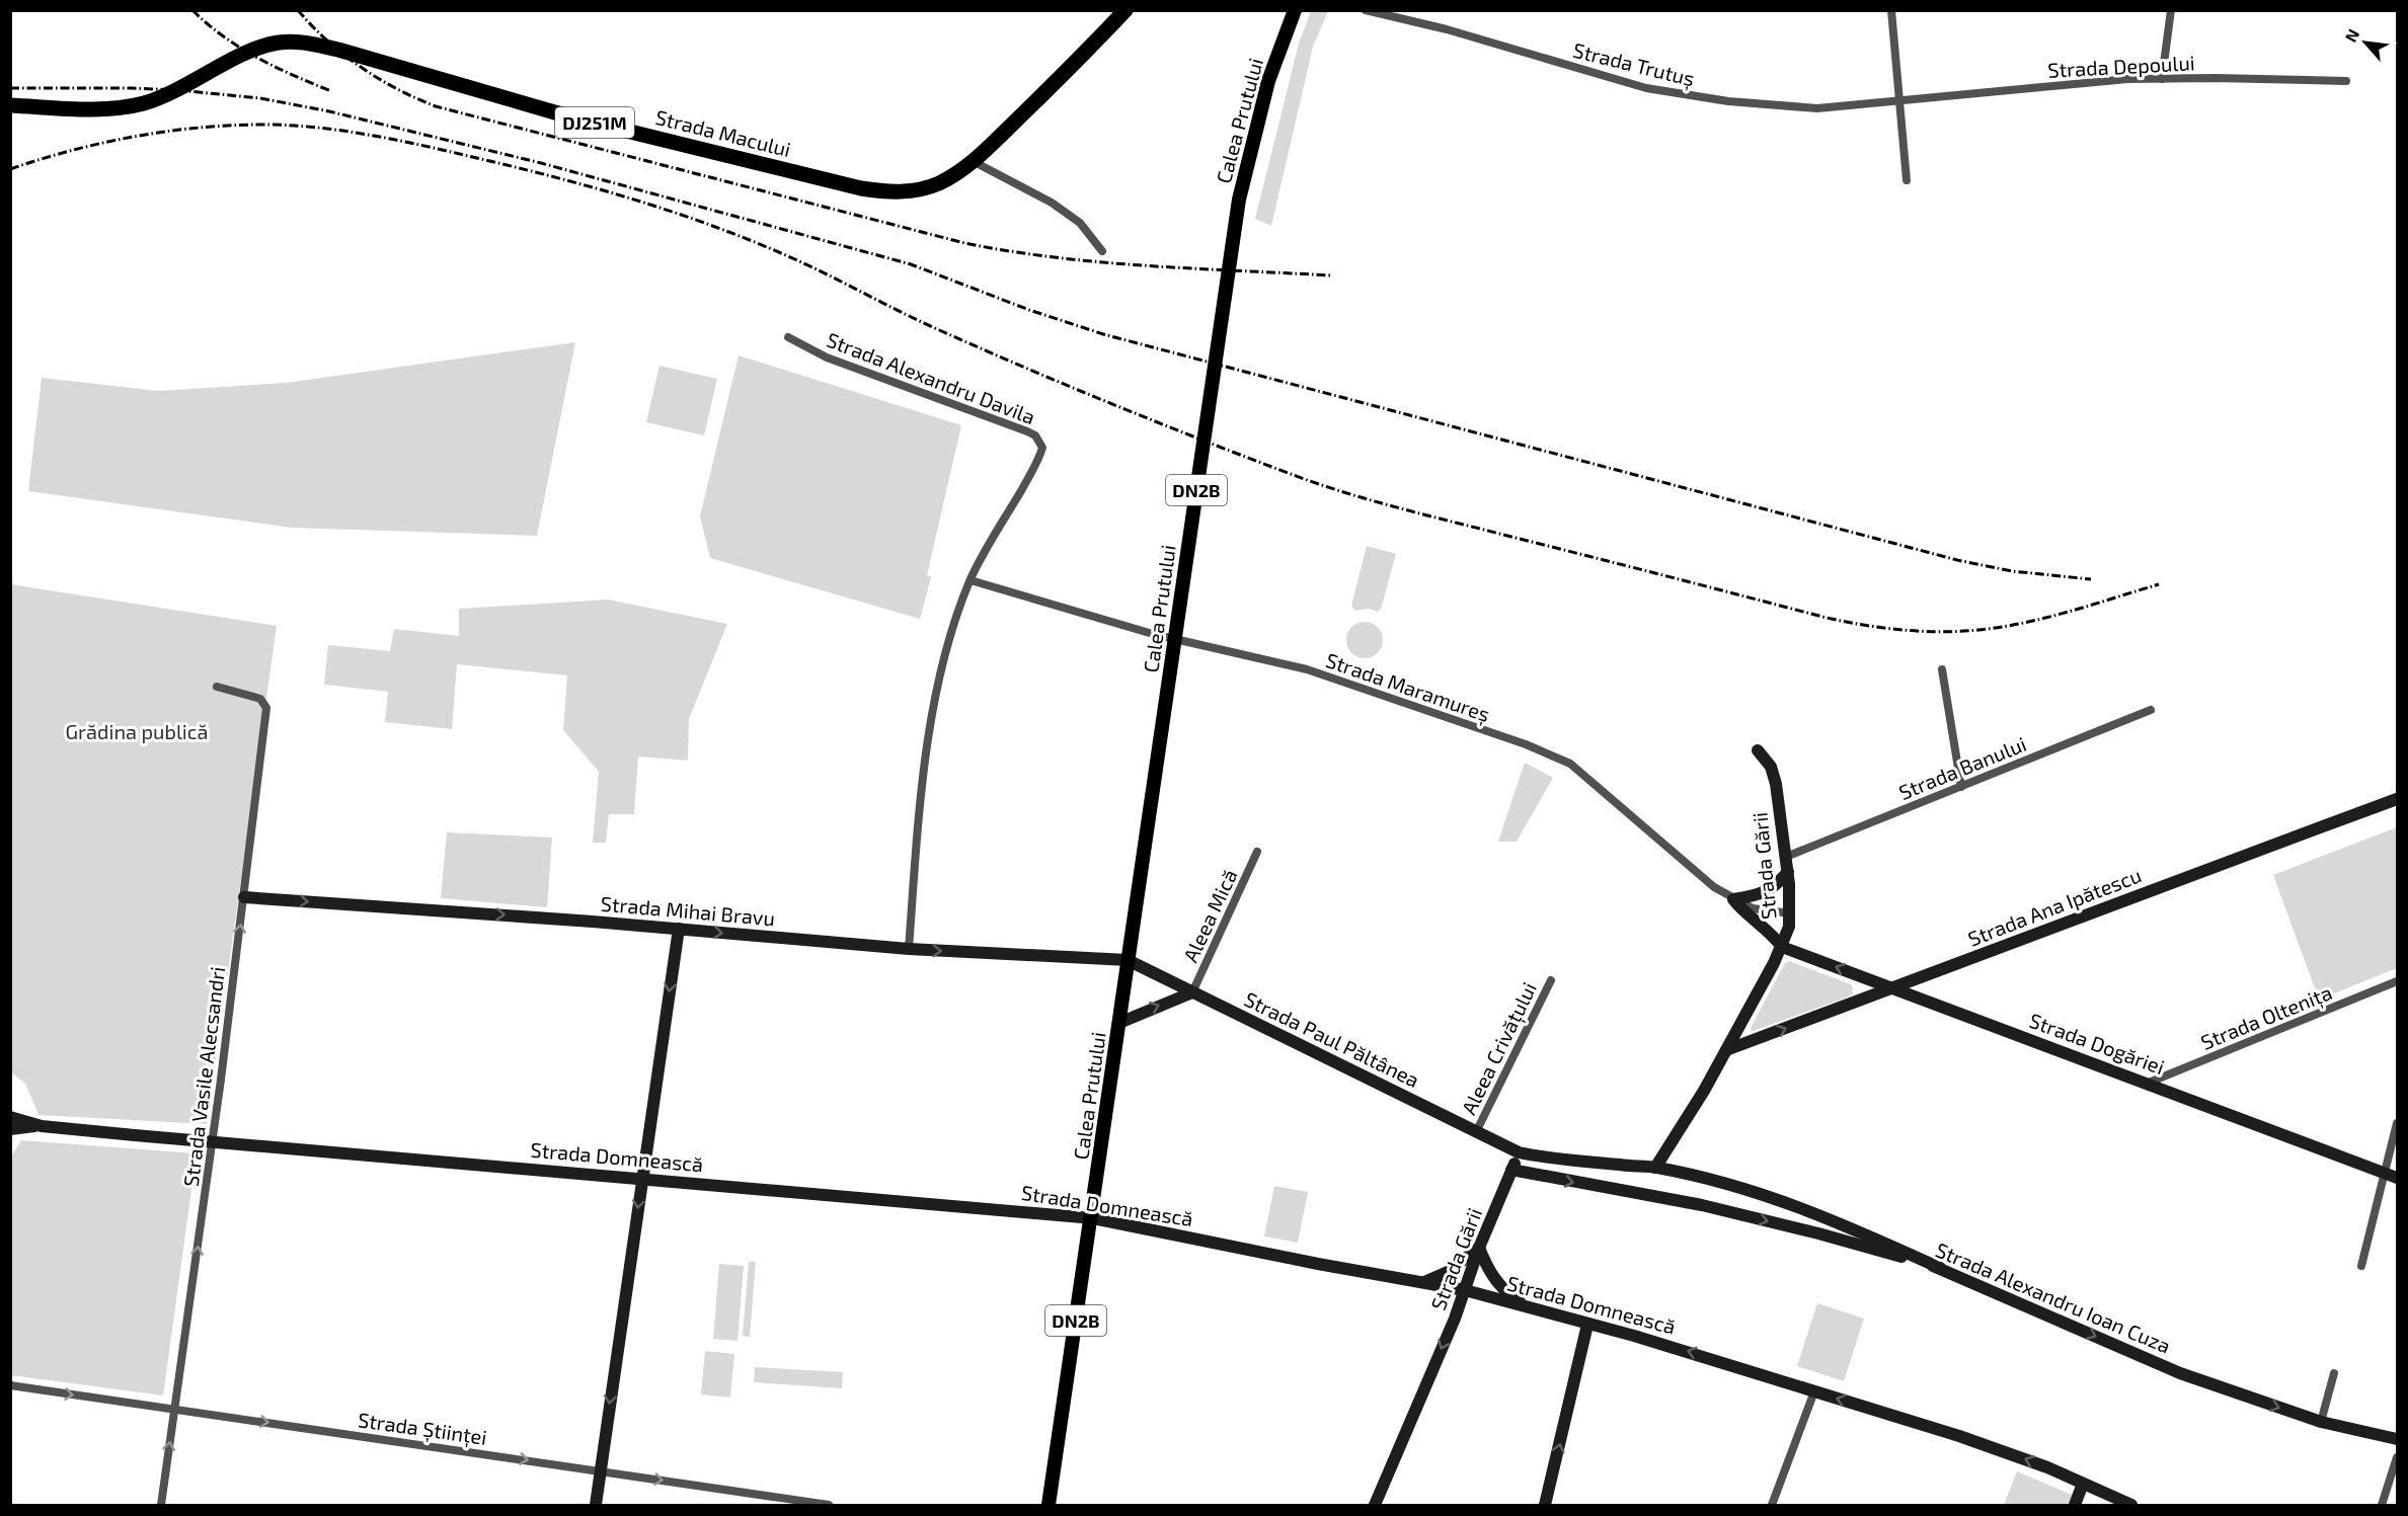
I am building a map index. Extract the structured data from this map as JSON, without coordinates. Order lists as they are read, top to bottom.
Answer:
{
  "streets": {
    "highway": ["DJ251M", "Strada Macului"],
    "main road": [
      "Calea Prutului",
      "DN2B",
      "Strada Gării",
      "Strada Ana Ipătescu",
      "Strada Mihai Bravu",
      "Strada Paul Păltânea",
      "Strada Dogăriei",
      "Strada Domnească",
      "Strada Alexandru Ioan Cuza"
    ],
    "street": [
      "Strada Trutuș",
      "Strada Depoului",
      "Strada Alexandru Davila",
      "Strada Maramureș",
      "Strada Banului",
      "Aleea Mică",
      "Strada Oltenița",
      "Aleea Crivățului",
      "Strada Vasile Alecsandri",
      "Strada Științei"
    ]
  },
  "crossings": [
    ["Strada Trutuș", "Strada Depoului"],
    ["Calea Prutului", "DN2B"],
    ["Calea Prutului", "Strada Mihai Bravu"],
    ["Calea Prutului", "Strada Paul Păltânea"],
    ["Calea Prutului", "Strada Domnească"],
    ["Strada Alexandru Davila", "Strada Maramureș"],
    ["Strada Alexandru Davila", "Strada Mihai Bravu"],
    ["DN2B", "Strada Domnească"],
    ["Strada Maramureș", "Strada Gării"],
    ["Strada Banului", "Strada Gării"],
    ["Strada Gării", "Strada Ana Ipătescu"],
    ["Strada Gării", "Strada Paul Păltânea"],
    ["Strada Gării", "Strada Dogăriei"],
    ["Strada Gării", "Strada Domnească"],
    ["Strada Gării", "Strada Alexandru Ioan Cuza"],
    ["Strada Ana Ipătescu", "Strada Dogăriei"],
    ["Strada Mihai Bravu", "Strada Paul Păltânea"],
    ["Strada Mihai Bravu", "Strada Vasile Alecsandri"],
    ["Aleea Mică", "Strada Paul Păltânea"],
    ["Strada Oltenița", "Strada Dogăriei"],
    ["Strada Paul Păltânea", "Aleea Crivățului"],
    ["Strada Vasile Alecsandri", "Strada Domnească"],
    ["Strada Vasile Alecsandri", "Strada Științei"]
  ],
  "one_way": ["Strada Mihai Bravu", "Strada Vasile Alecsandri", "Strada Științei"],
  "parks": ["Grădina publică"],
  "north": "top left"
}
